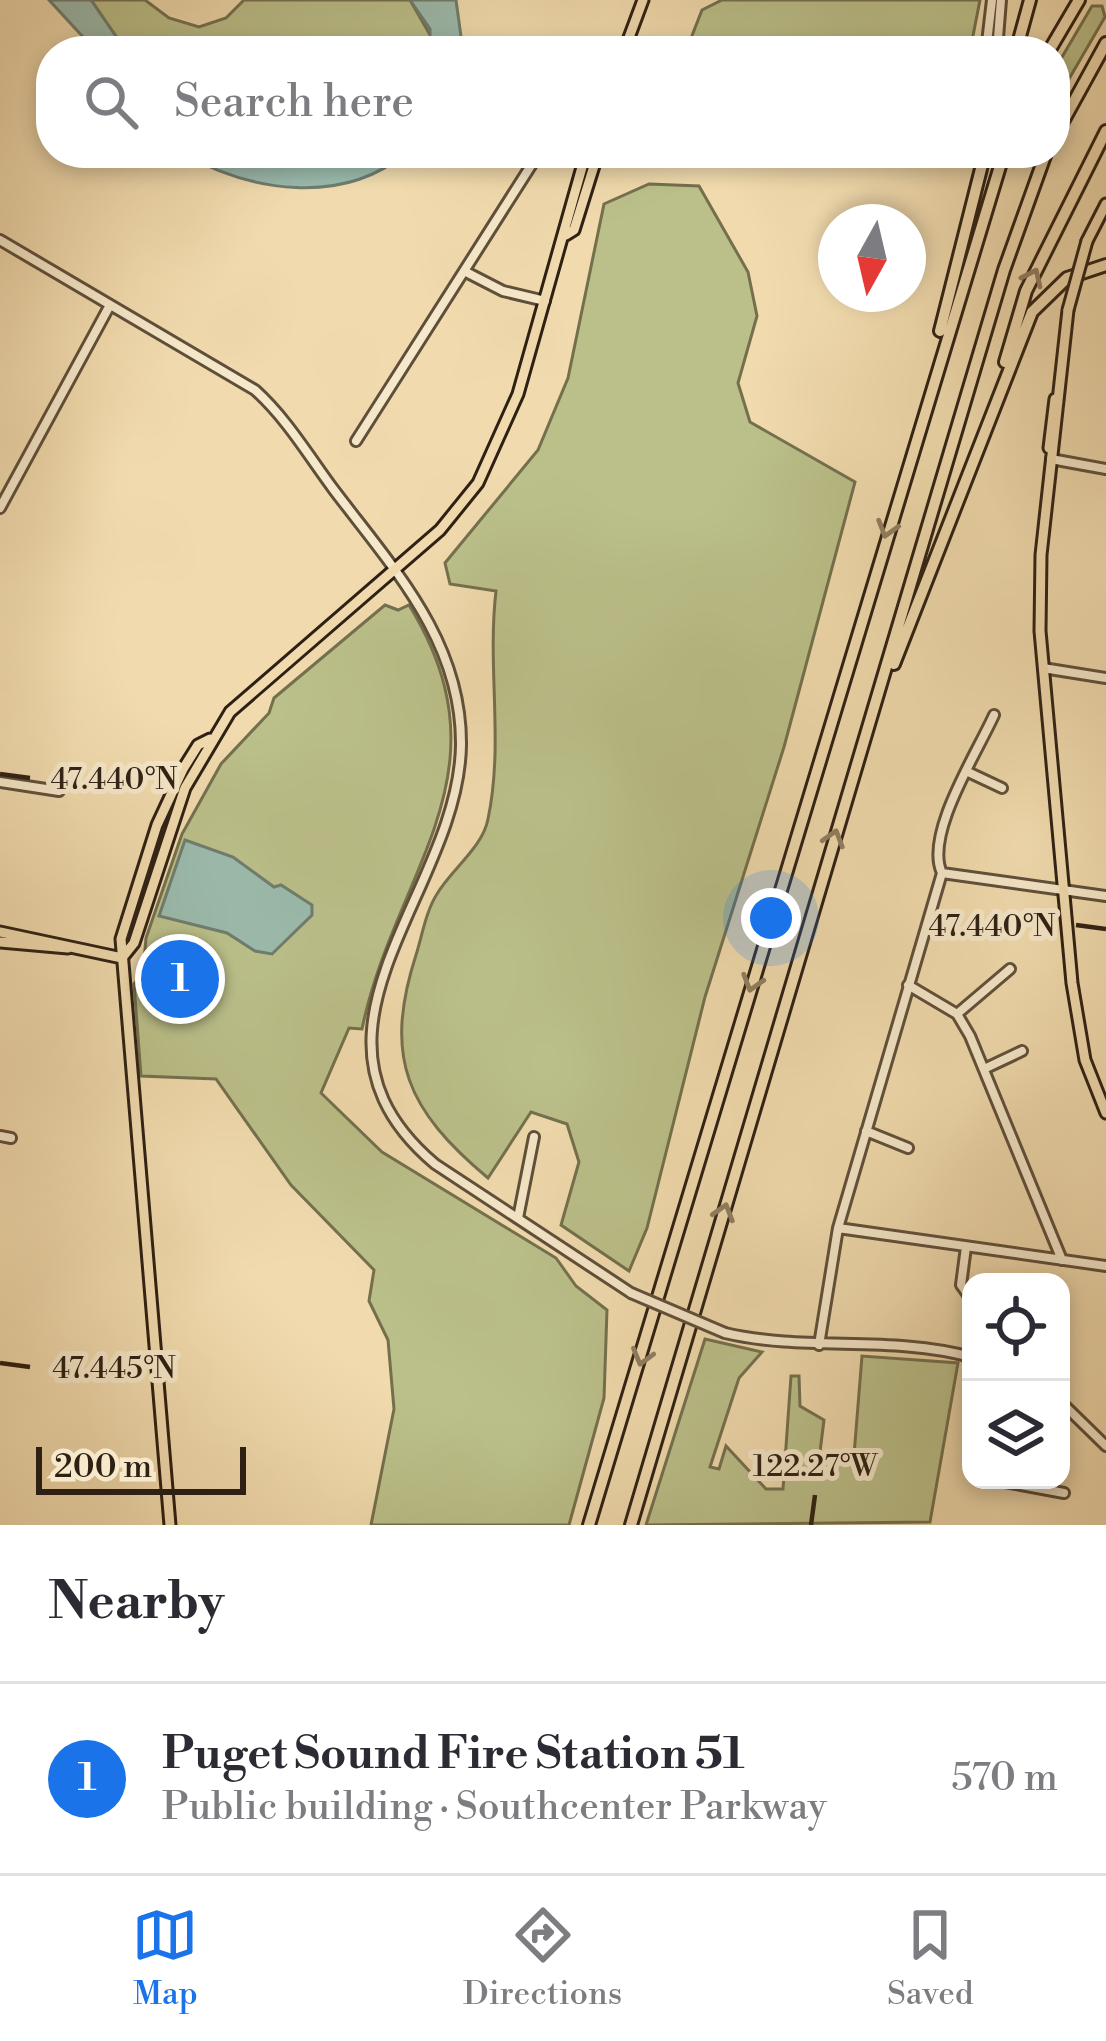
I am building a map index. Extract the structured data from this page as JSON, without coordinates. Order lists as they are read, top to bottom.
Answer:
{
  "scale_bar": "200 m",
  "north": "bottom",
  "page": {
    "search": "Search here",
    "pins": "1",
    "scale": "200 m",
    "heading": "Nearby",
    "list": [
      {
        "mark": "1",
        "name": "Puget Sound Fire Station 51",
        "note": "Public building · Southcenter Parkway",
        "value": "570 m"
      }
    ],
    "nav": ["Map", "Directions", "Saved"]
  },
  "coordinates": ["47.440°N", "47.445°N", "122.27°W"]
}
